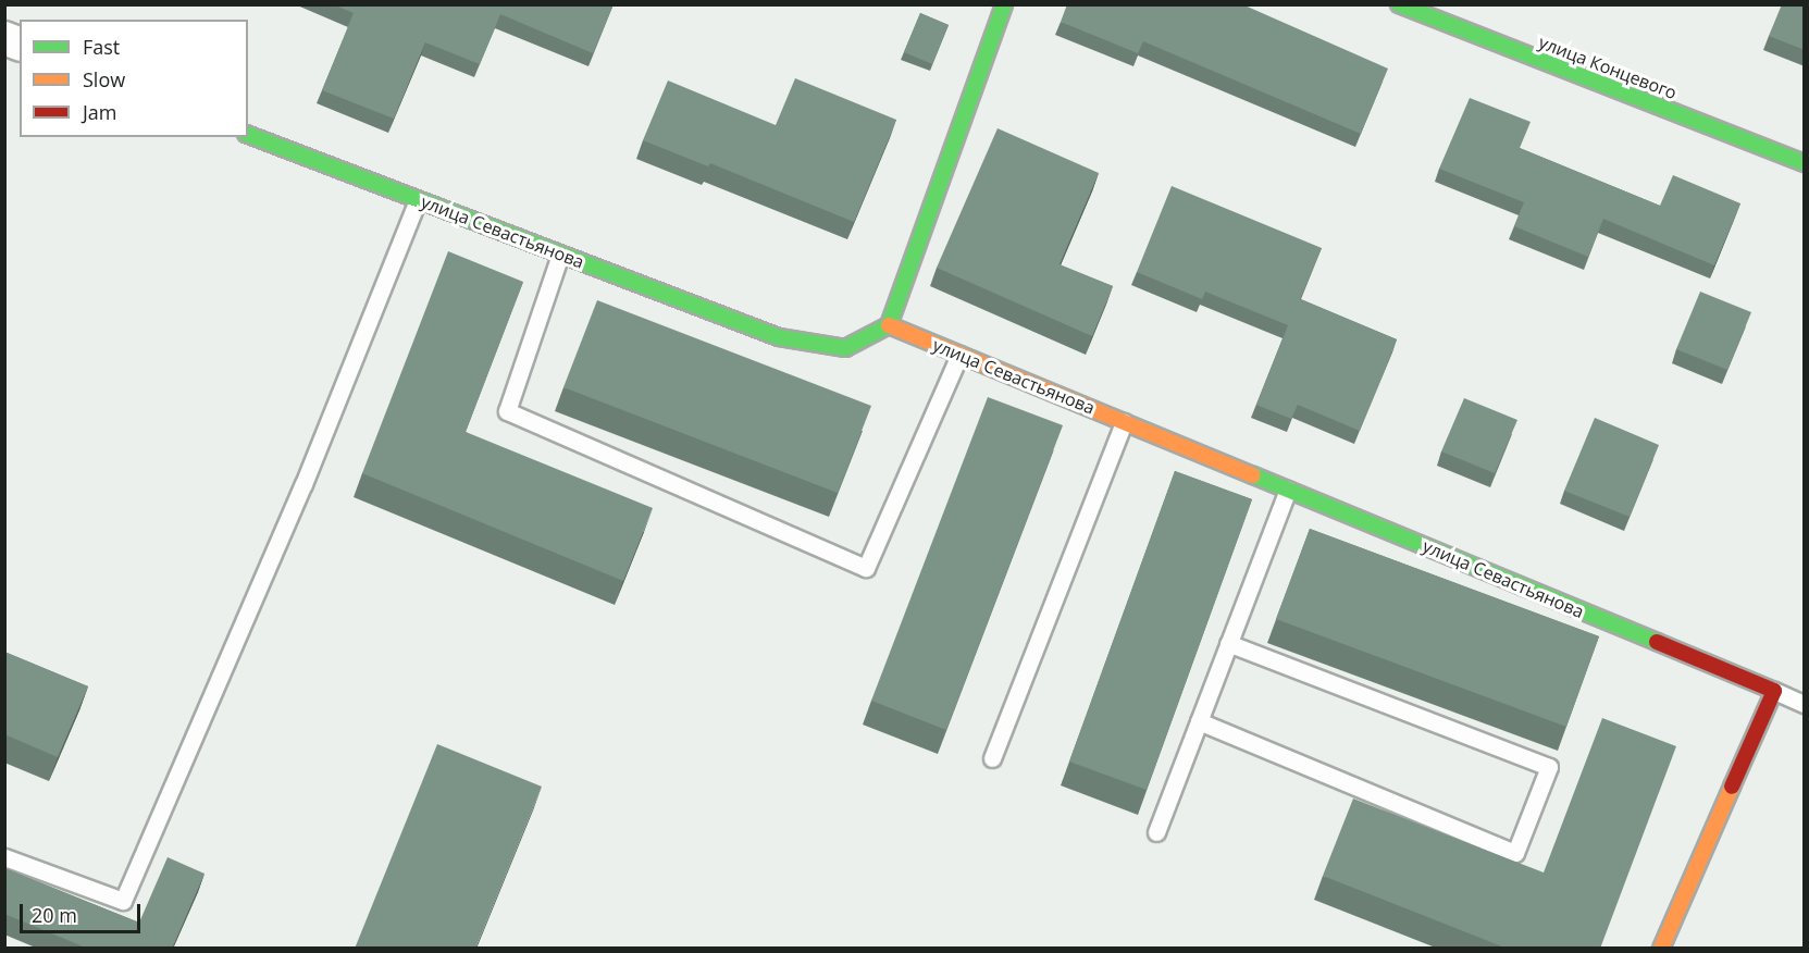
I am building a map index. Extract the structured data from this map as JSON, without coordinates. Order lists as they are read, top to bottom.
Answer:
{
  "streets": {
    "street": ["улица Концевого", "улица Севастьянова"]
  },
  "legend": ["Fast", "Slow", "Jam"],
  "scale_bar": "20 m"
}
